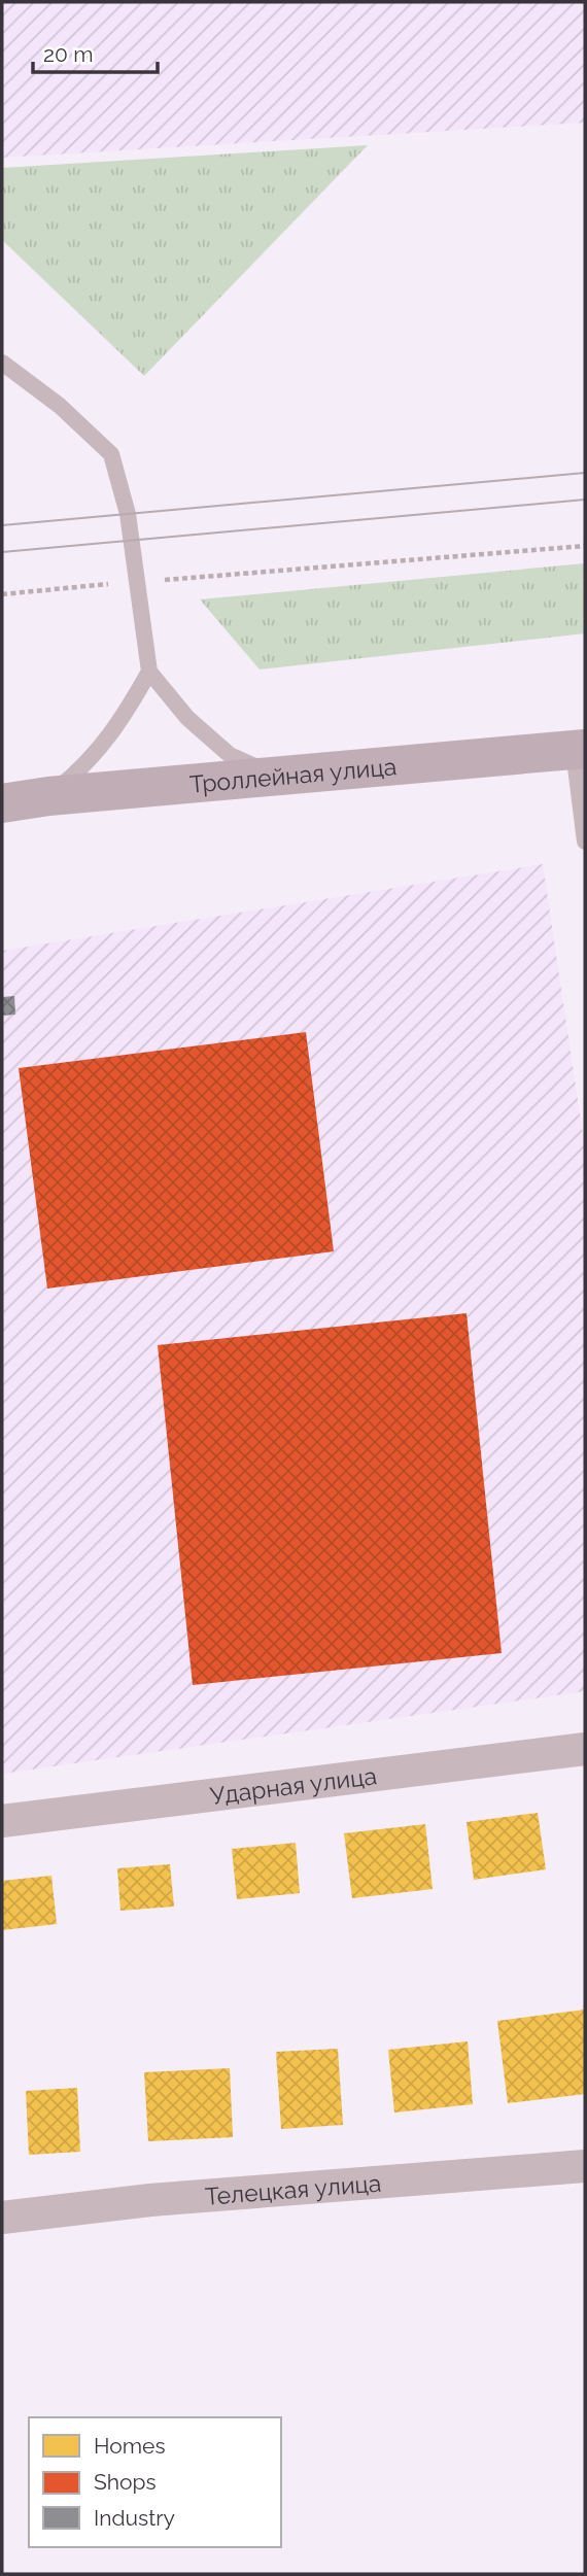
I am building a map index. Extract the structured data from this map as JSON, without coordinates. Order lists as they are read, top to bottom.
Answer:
{
  "streets": {
    "main road": ["Троллейная улица"],
    "street": ["Ударная улица", "Телецкая улица"]
  },
  "legend": ["Homes", "Shops", "Industry"],
  "scale_bar": "20 m"
}
